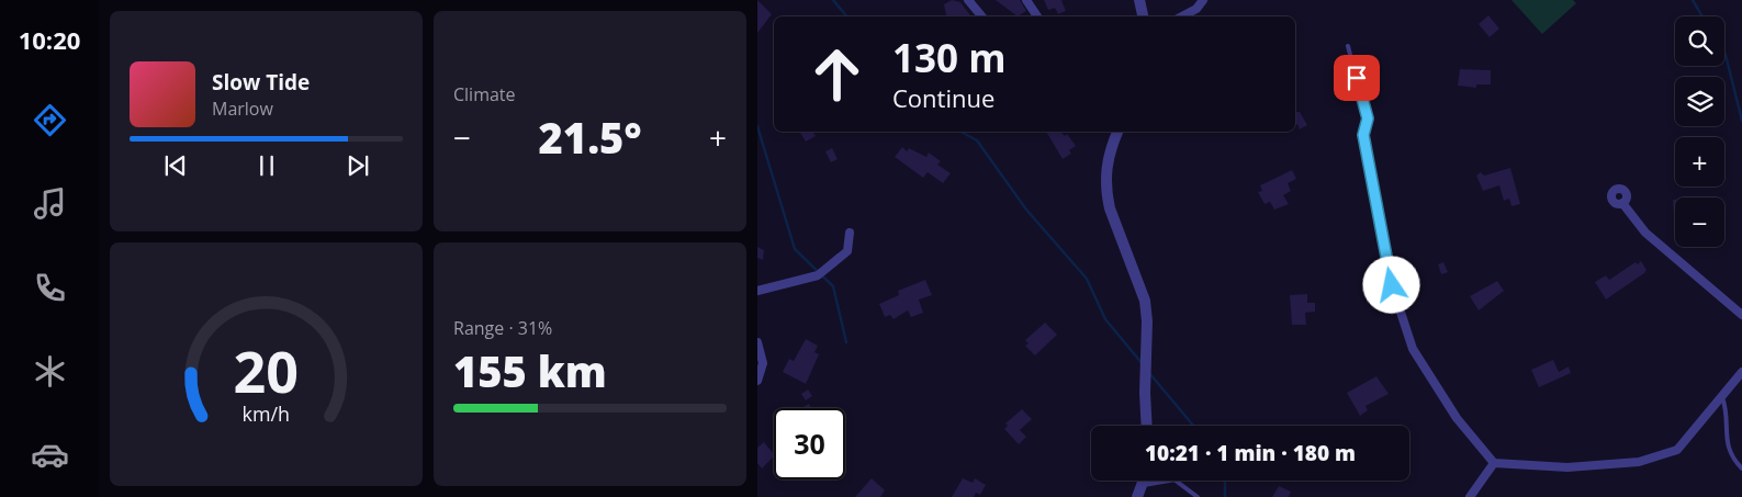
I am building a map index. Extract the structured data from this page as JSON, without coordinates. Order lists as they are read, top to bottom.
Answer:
{
  "page": {
    "tabs": "10:20",
    "tile": [
      "Climate",
      ["Range · 31%", "155 km"]
    ],
    "map_buttons": ["+", "−"],
    "turn": ["130 m", "Continue"],
    "song": ["Slow Tide", "Marlow"],
    "heat": ["−", "21.5°", "+"],
    "limit": "30",
    "trip": "10:21 · 1 min · 180 m",
    "gauge": ["20", "km/h"]
  }
}
